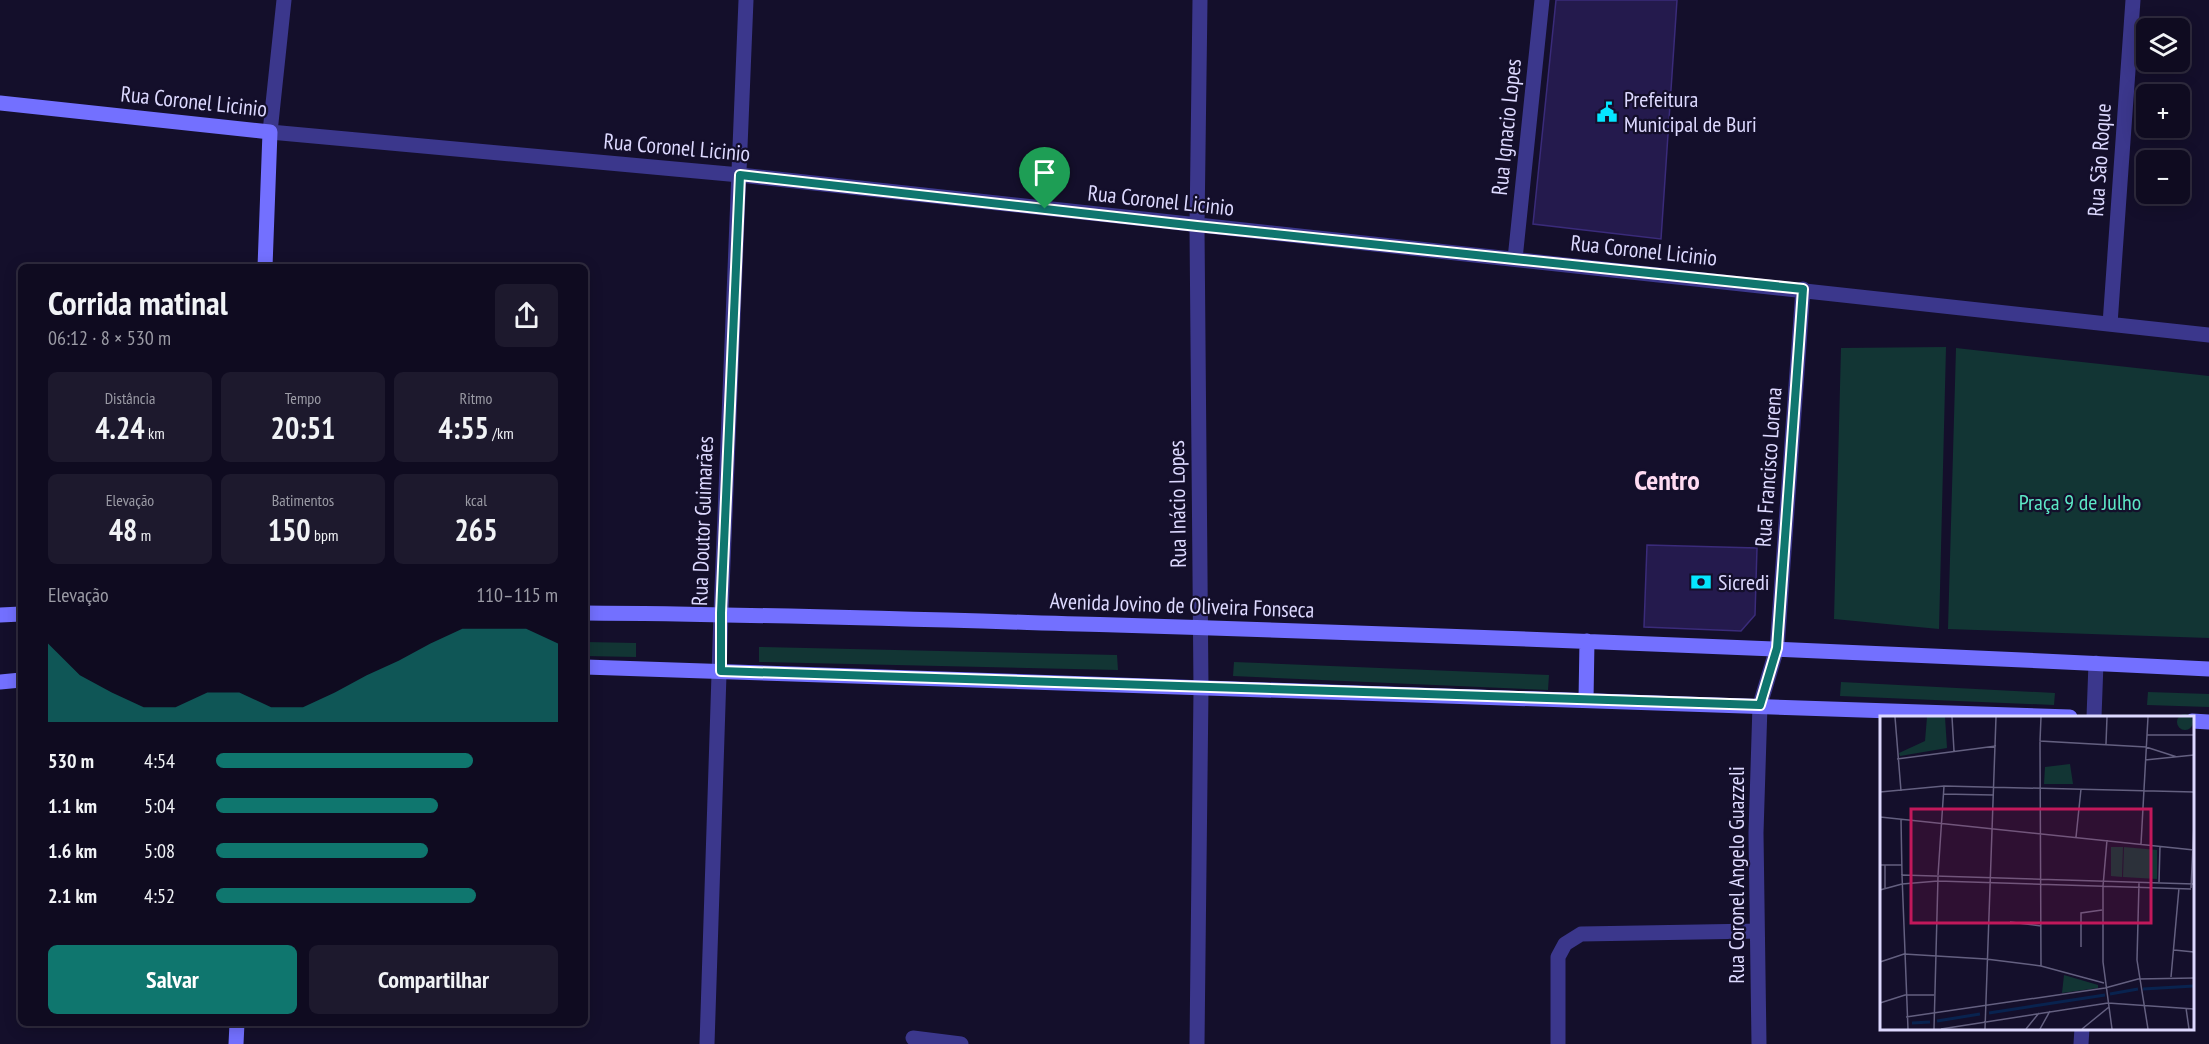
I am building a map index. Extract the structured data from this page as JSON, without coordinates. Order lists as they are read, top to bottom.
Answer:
{
  "streets": {
    "main road": ["Rua Coronel Licinio", "Avenida Jovino de Oliveira Fonseca"],
    "street": [
      "Rua Ignacio Lopes",
      "Rua São Roque",
      "Rua Francisco Lorena",
      "Rua Inácio Lopes",
      "Rua Doutor Guimarães",
      "Rua Coronel Angelo Guazzeli"
    ]
  },
  "crossings": [
    ["Rua Coronel Licinio", "Rua Ignacio Lopes"],
    ["Rua Coronel Licinio", "Rua São Roque"],
    ["Rua Coronel Licinio", "Rua Francisco Lorena"],
    ["Rua Coronel Licinio", "Rua Inácio Lopes"],
    ["Rua Coronel Licinio", "Rua Doutor Guimarães"],
    ["Rua Francisco Lorena", "Avenida Jovino de Oliveira Fonseca"],
    ["Rua Francisco Lorena", "Rua Coronel Angelo Guazzeli"],
    ["Rua Inácio Lopes", "Avenida Jovino de Oliveira Fonseca"],
    ["Rua Doutor Guimarães", "Avenida Jovino de Oliveira Fonseca"]
  ],
  "districts": ["Centro"],
  "parks": ["Praça 9 de Julho"],
  "places": {
    "public building": ["Prefeitura Municipal de Buri"],
    "bank": ["Sicredi"]
  },
  "page": {
    "map_buttons": ["+", "−"],
    "heading": ["Corrida matinal", "06:12 · 8 × 530 m"],
    "stats": [
      ["Distância", "4.24 km"],
      ["Tempo", "20:51"],
      ["Ritmo", "4:55 /km"],
      ["Elevação", "48 m"],
      ["Batimentos", "150 bpm"],
      ["kcal", "265"]
    ],
    "chart": ["Elevação", "110–115 m"],
    "list": [
      {
        "name": "530 m",
        "note": "4:54"
      },
      {
        "name": "1.1 km",
        "note": "5:04"
      },
      {
        "name": "1.6 km",
        "note": "5:08"
      },
      {
        "name": "2.1 km",
        "note": "4:52"
      }
    ],
    "buttons": ["Salvar", "Compartilhar"]
  }
}
